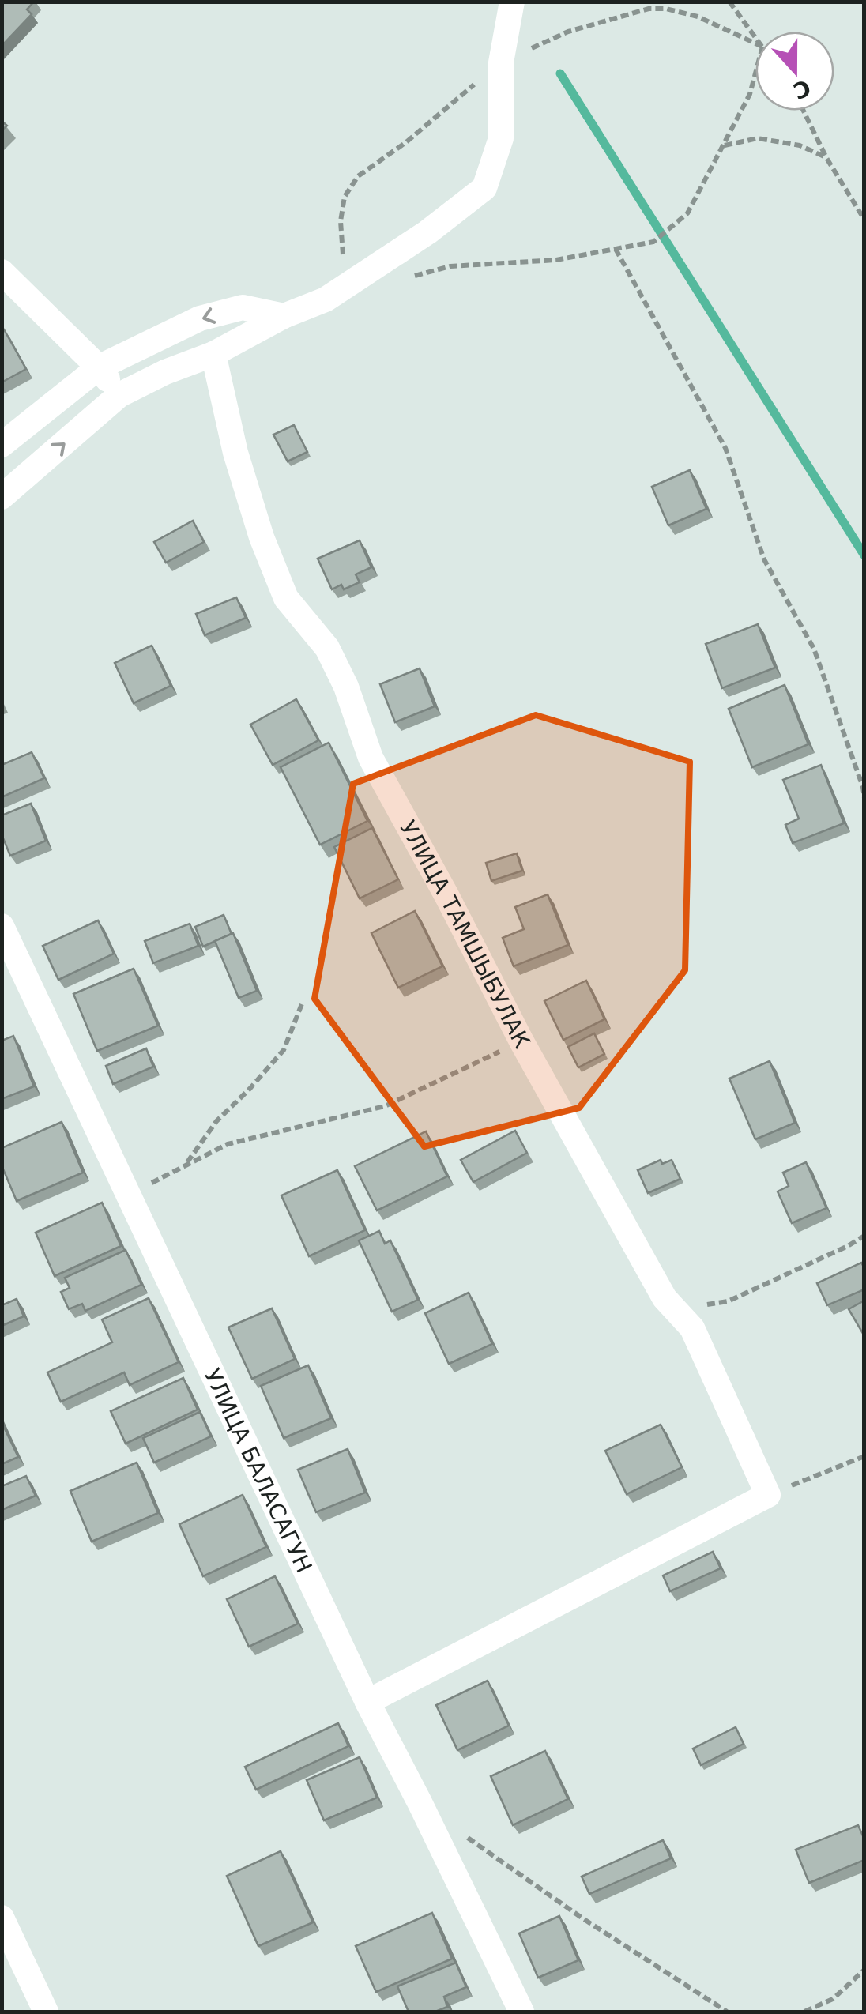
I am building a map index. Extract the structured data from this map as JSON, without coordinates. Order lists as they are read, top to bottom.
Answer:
{
  "streets": {
    "street": ["УЛИЦА ТАМШЫБУЛАК", "УЛИЦА БАЛАСАГУН"]
  },
  "north": "bottom"
}
